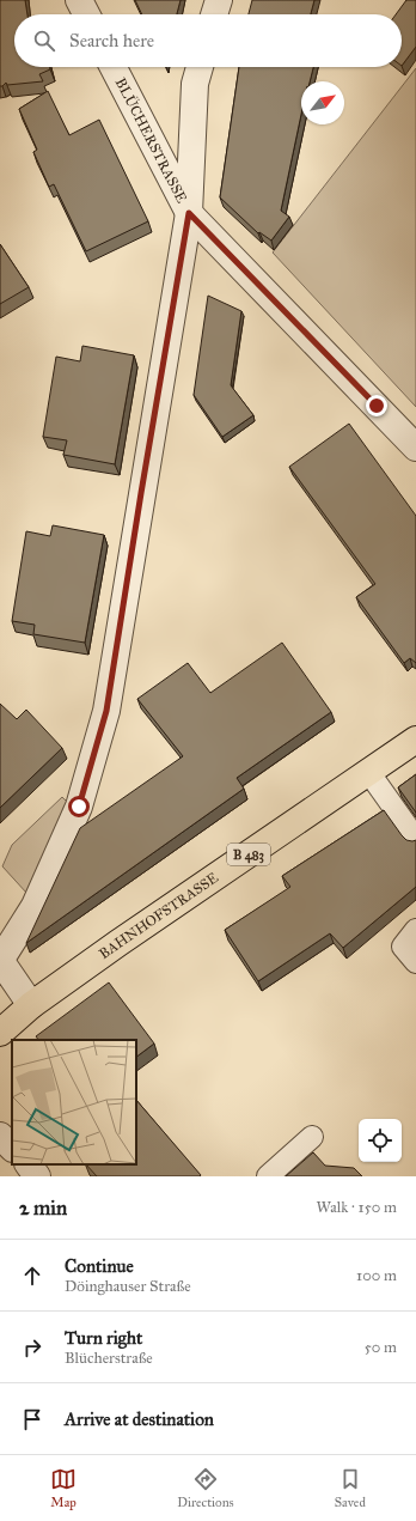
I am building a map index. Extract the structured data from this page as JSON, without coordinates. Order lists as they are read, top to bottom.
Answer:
{
  "streets": {
    "main road": ["B 483", "BAHNHOFSTRASSE"],
    "street": ["BLÜCHERSTRASSE"]
  },
  "north": "top right",
  "page": {
    "search": "Search here",
    "heading": ["2 min", "Walk · 150 m"],
    "list": [
      ["Continue", "Döinghauser Straße", "100 m"],
      ["Turn right", "Blücherstraße", "50 m"],
      "Arrive at destination"
    ],
    "nav": ["Map", "Directions", "Saved"]
  }
}
